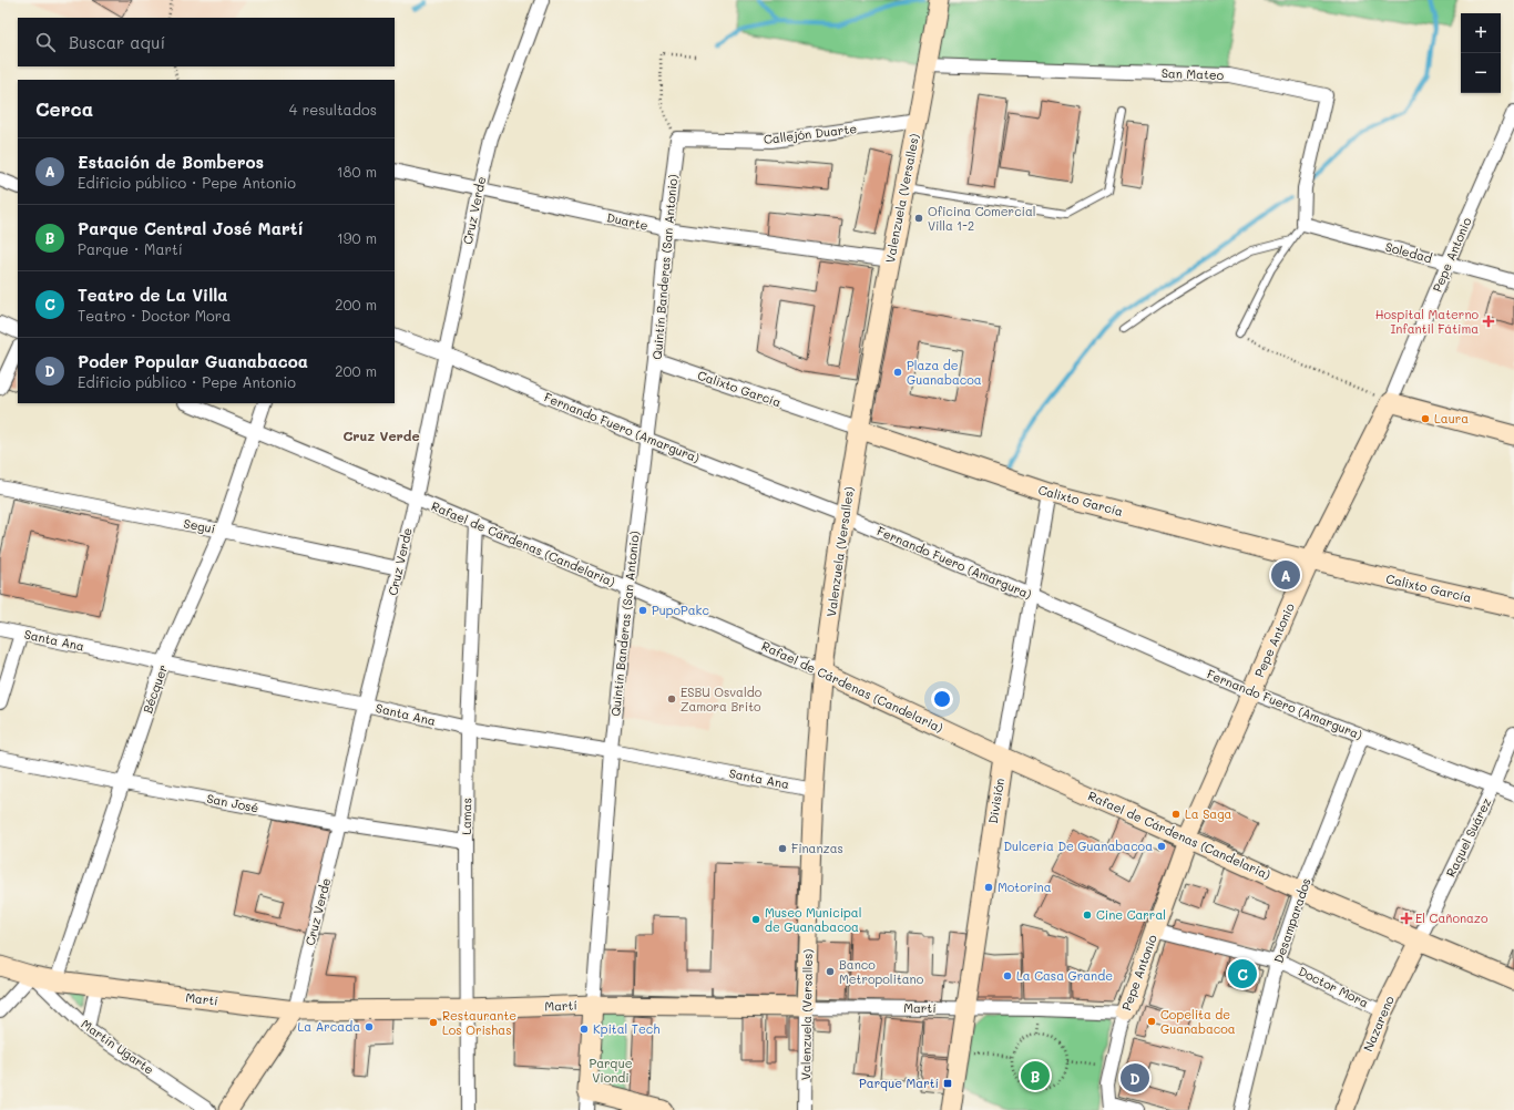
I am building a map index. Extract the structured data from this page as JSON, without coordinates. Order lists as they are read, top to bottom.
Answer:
{
  "streets": {
    "main road": [
      "Valenzuela (Versalles)",
      "Cruz Verde",
      "Pepe Antonio",
      "Quintín Banderas (San Antonio)",
      "Calixto García",
      "Rafael de Cárdenas (Candelaria)",
      "División",
      "Martí",
      "Nazareno"
    ],
    "street": [
      "San Mateo",
      "Callejón Duarte",
      "Duarte",
      "Soledad",
      "Fernando Fuero (Amargura)",
      "Seguí",
      "Santa Ana",
      "Bécquer",
      "San José",
      "Lamas",
      "Raquel Suárez",
      "Desamparados",
      "Doctor Mora",
      "Martín Ugarte"
    ]
  },
  "crossings": [
    ["San Mateo", "Valenzuela (Versalles)"],
    ["San Mateo", "Soledad"],
    ["Callejón Duarte", "Valenzuela (Versalles)"],
    ["Callejón Duarte", "Quintín Banderas (San Antonio)"],
    ["Valenzuela (Versalles)", "Duarte"],
    ["Valenzuela (Versalles)", "Calixto García"],
    ["Valenzuela (Versalles)", "Fernando Fuero (Amargura)"],
    ["Valenzuela (Versalles)", "Rafael de Cárdenas (Candelaria)"],
    ["Valenzuela (Versalles)", "Santa Ana"],
    ["Valenzuela (Versalles)", "Martí"],
    ["Cruz Verde", "Duarte"],
    ["Cruz Verde", "Fernando Fuero (Amargura)"],
    ["Cruz Verde", "Seguí"],
    ["Cruz Verde", "Rafael de Cárdenas (Candelaria)"],
    ["Cruz Verde", "Santa Ana"],
    ["Cruz Verde", "San José"],
    ["Cruz Verde", "Martí"],
    ["Duarte", "Quintín Banderas (San Antonio)"],
    ["Soledad", "Pepe Antonio"],
    ["Pepe Antonio", "Calixto García"],
    ["Pepe Antonio", "Fernando Fuero (Amargura)"],
    ["Pepe Antonio", "Rafael de Cárdenas (Candelaria)"],
    ["Pepe Antonio", "Doctor Mora"],
    ["Pepe Antonio", "Martí"],
    ["Quintín Banderas (San Antonio)", "Calixto García"],
    ["Quintín Banderas (San Antonio)", "Fernando Fuero (Amargura)"],
    ["Quintín Banderas (San Antonio)", "Rafael de Cárdenas (Candelaria)"],
    ["Quintín Banderas (San Antonio)", "Santa Ana"],
    ["Quintín Banderas (San Antonio)", "Martí"],
    ["Calixto García", "División"],
    ["Fernando Fuero (Amargura)", "División"],
    ["Fernando Fuero (Amargura)", "Raquel Suárez"],
    ["Fernando Fuero (Amargura)", "Desamparados"],
    ["Seguí", "Bécquer"],
    ["Rafael de Cárdenas (Candelaria)", "Bécquer"],
    ["Rafael de Cárdenas (Candelaria)", "División"],
    ["Rafael de Cárdenas (Candelaria)", "Lamas"],
    ["Rafael de Cárdenas (Candelaria)", "Raquel Suárez"],
    ["Rafael de Cárdenas (Candelaria)", "Desamparados"],
    ["Rafael de Cárdenas (Candelaria)", "Nazareno"],
    ["Santa Ana", "Bécquer"],
    ["Santa Ana", "Lamas"],
    ["Bécquer", "San José"],
    ["Bécquer", "Martí"],
    ["División", "Martí"],
    ["San José", "Lamas"],
    ["Lamas", "Martí"],
    ["Raquel Suárez", "Nazareno"],
    ["Desamparados", "Doctor Mora"],
    ["Doctor Mora", "Nazareno"],
    ["Martí", "Martín Ugarte"]
  ],
  "districts": ["Cruz Verde"],
  "parks": ["Parque Viondi"],
  "places": {
    "other": [
      "Oficina Comercial Villa 1-2",
      "Plaza de Guanabacoa",
      "Laura",
      "PupoPakc",
      "ESBU Osvaldo Zamora Brito",
      "La Saga",
      "Dulcería De Guanabacoa",
      "Finanzas",
      "Motorina",
      "Cine Carral",
      "Museo Municipal de Guanabacoa",
      "Banco Metropolitano",
      "La Casa Grande",
      "Copelita de Guanabacoa",
      "Restaurante Los Orishas",
      "La Arcada",
      "Kpital Tech"
    ],
    "health": ["Hospital Materno Infantil Fátima", "El Cañonazo"],
    "transit": ["Parque Martí"]
  },
  "page": {
    "map_buttons": ["+", "−"],
    "search": "Buscar aquí",
    "heading": ["Cerca", "4 resultados"],
    "list": [
      {
        "mark": "A",
        "name": "Estación de Bomberos",
        "note": "Edificio público · Pepe Antonio",
        "value": "180 m"
      },
      {
        "mark": "B",
        "name": "Parque Central José Martí",
        "note": "Parque · Martí",
        "value": "190 m"
      },
      {
        "mark": "C",
        "name": "Teatro de La Villa",
        "note": "Teatro · Doctor Mora",
        "value": "200 m"
      },
      {
        "mark": "D",
        "name": "Poder Popular Guanabacoa",
        "note": "Edificio público · Pepe Antonio",
        "value": "200 m"
      }
    ],
    "pins": [
      "A",
      "C",
      "B",
      "D"
    ]
  }
}
